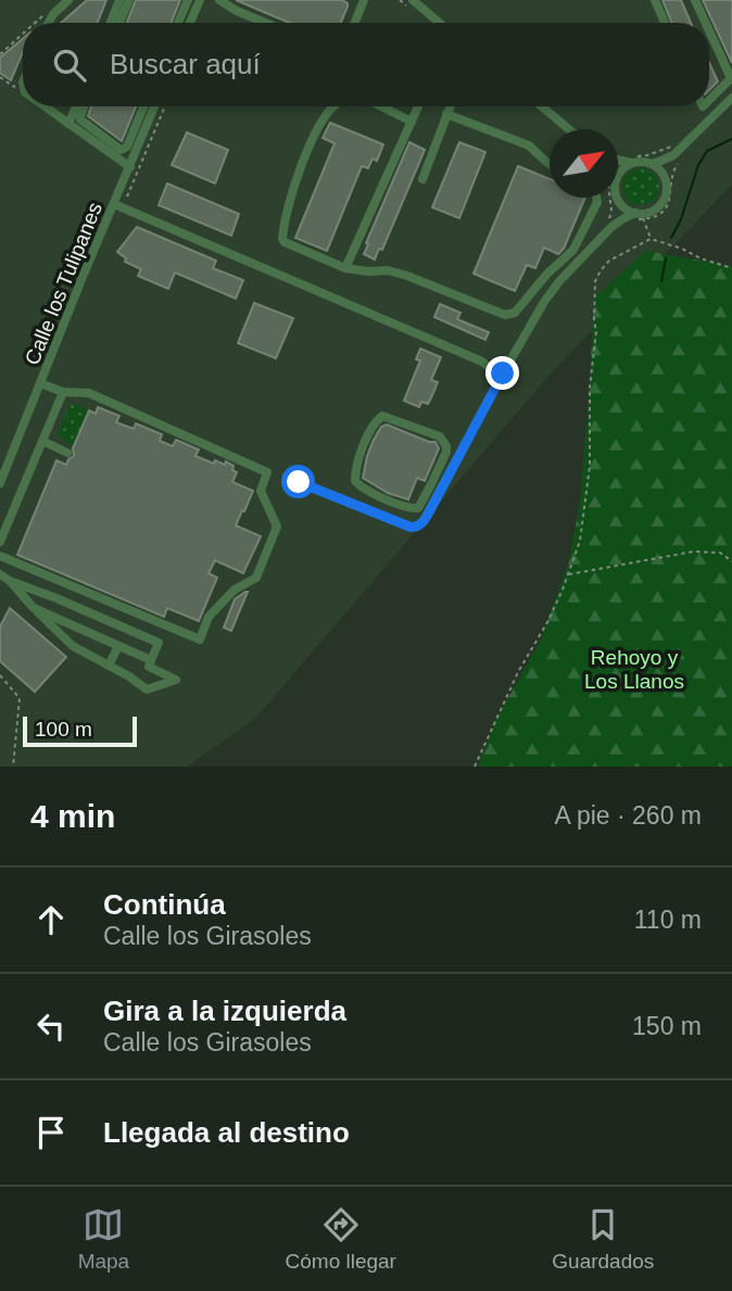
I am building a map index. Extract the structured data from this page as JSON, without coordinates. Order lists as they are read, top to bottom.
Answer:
{
  "streets": {
    "street": ["Calle los Tulipanes"]
  },
  "parks": ["Rehoyo y Los Llanos"],
  "scale_bar": "100 m",
  "north": "top right",
  "page": {
    "search": "Buscar aquí",
    "scale": "100 m",
    "heading": ["4 min", "A pie · 260 m"],
    "list": [
      ["Continúa", "Calle los Girasoles", "110 m"],
      ["Gira a la izquierda", "Calle los Girasoles", "150 m"],
      "Llegada al destino"
    ],
    "nav": ["Mapa", "Cómo llegar", "Guardados"]
  }
}
